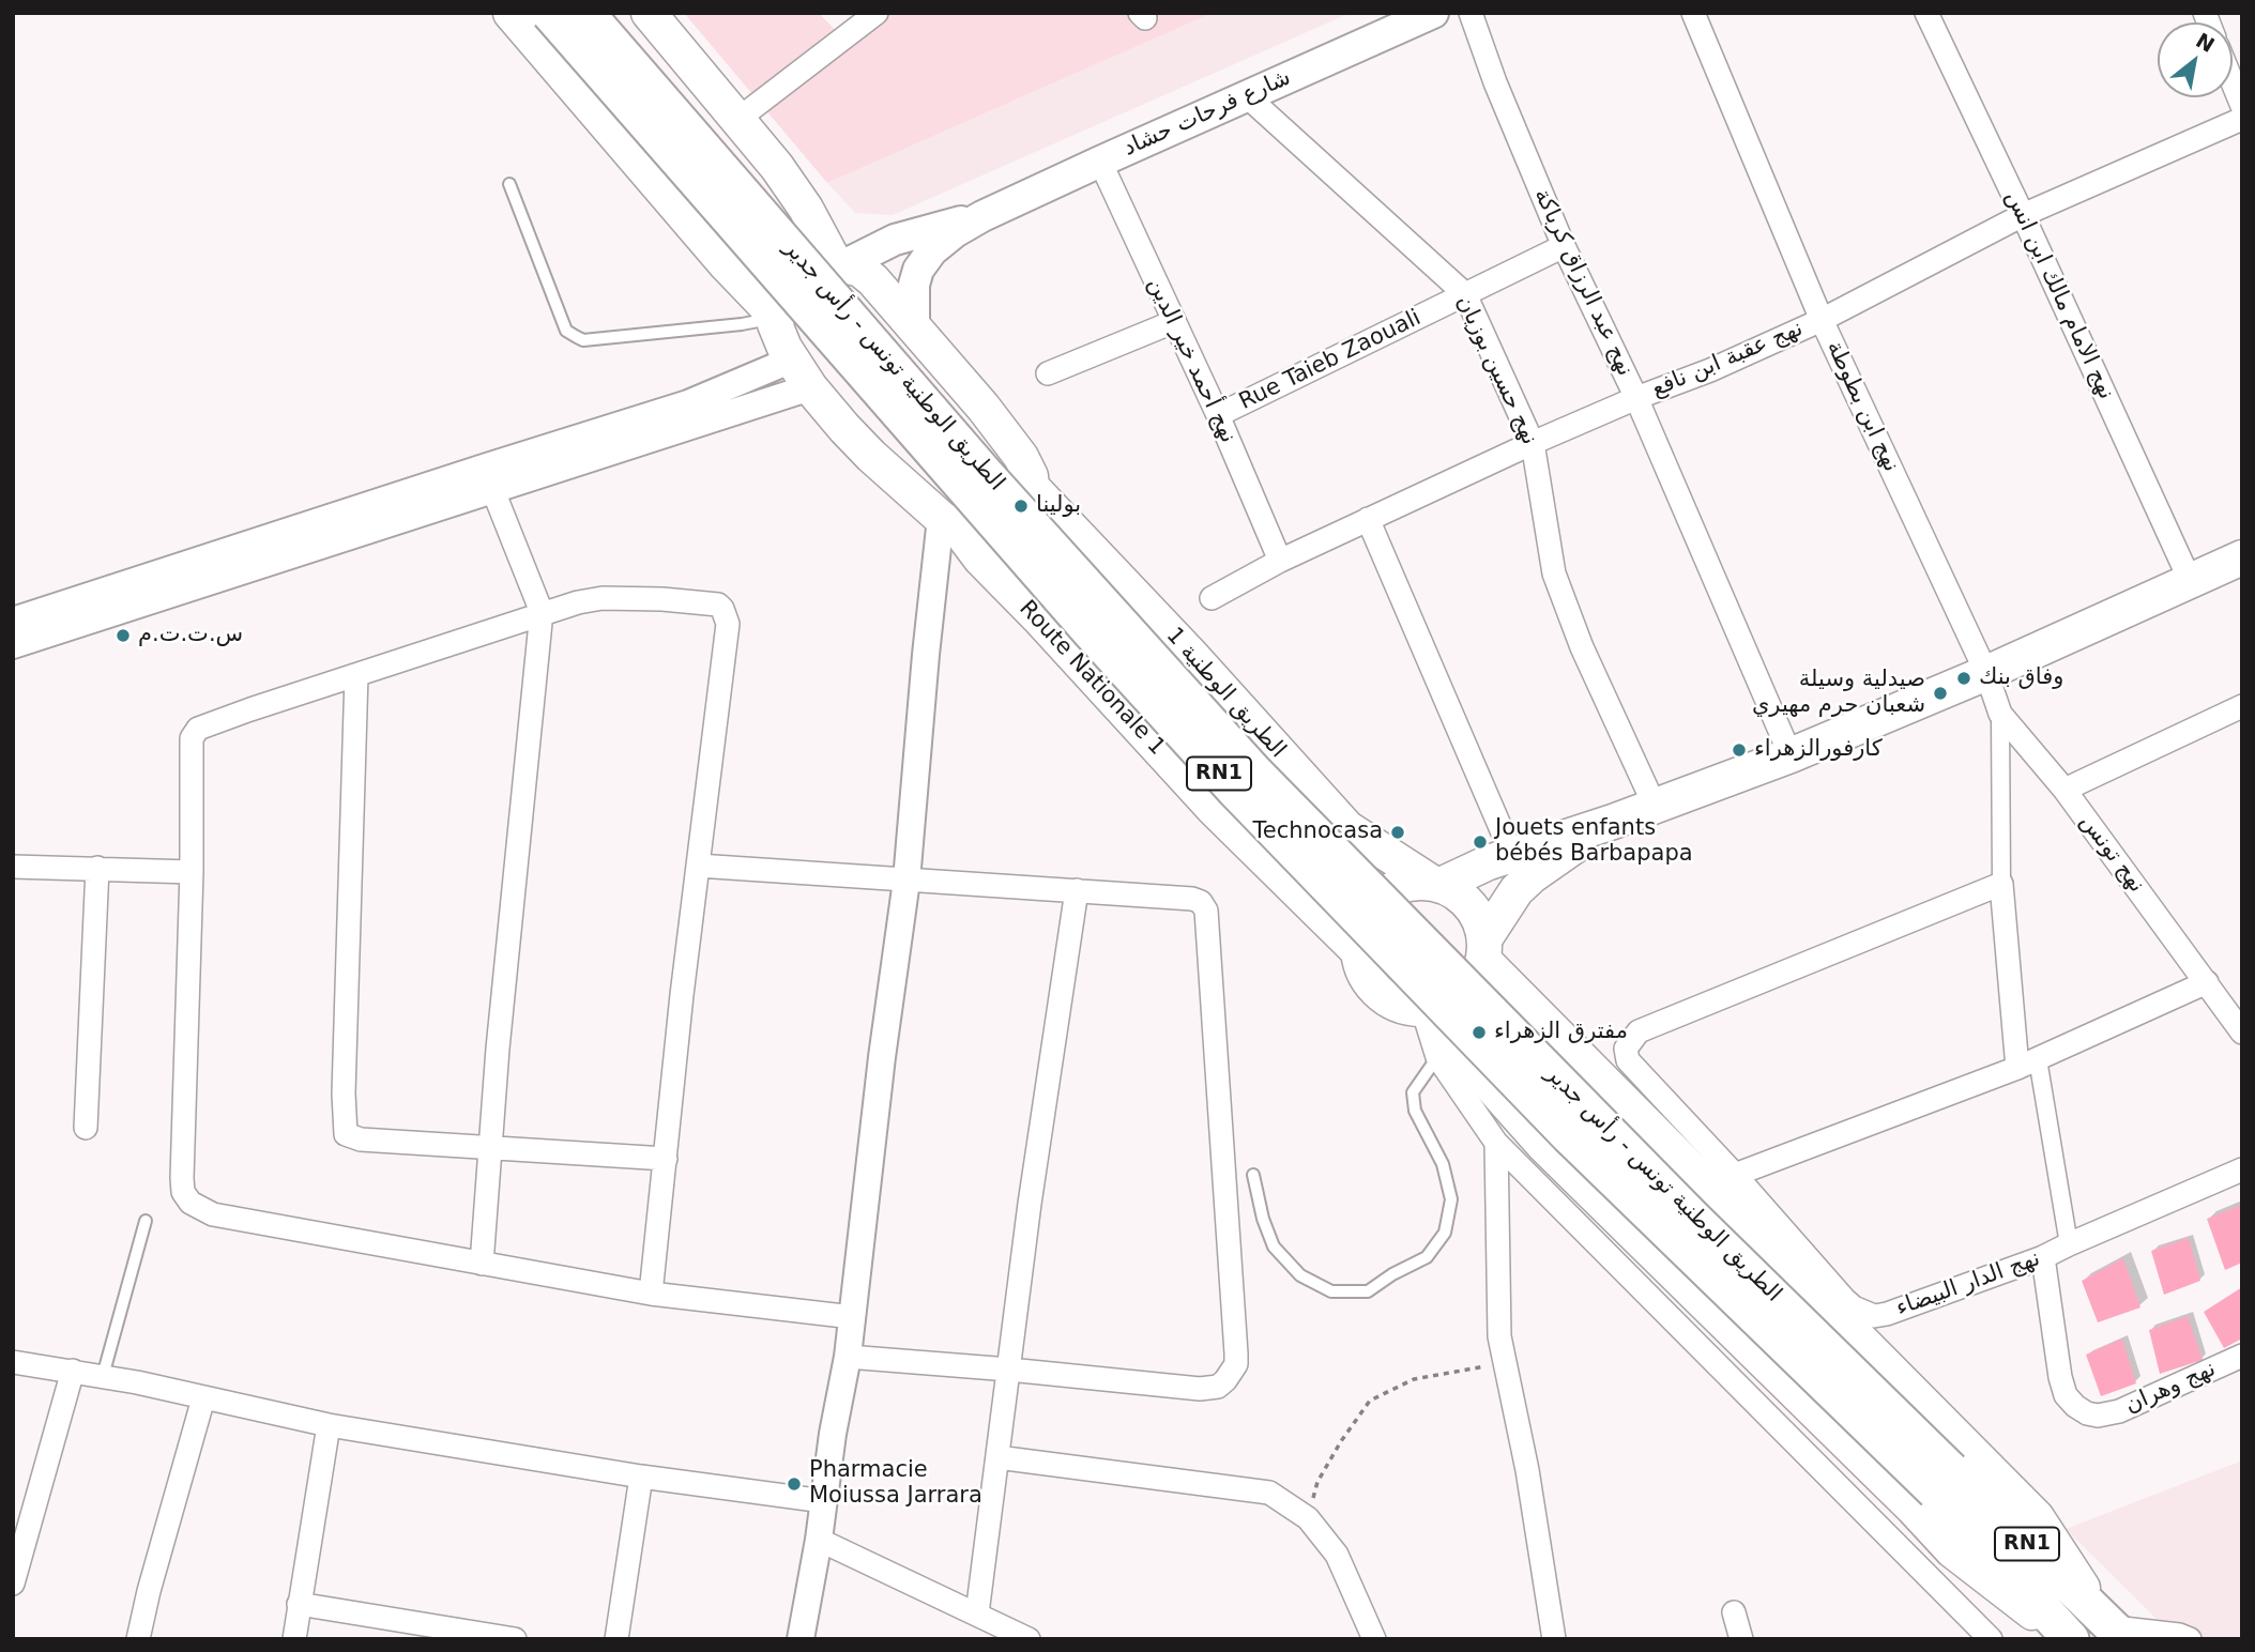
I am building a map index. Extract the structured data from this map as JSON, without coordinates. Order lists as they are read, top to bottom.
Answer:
{
  "streets": {
    "highway": ["الطريق الوطنية تونس - رأس جدير", "RN1"],
    "main road": ["شارع فرحات حشاد", "Route Nationale 1", "الطريق الوطنية 1"],
    "street": [
      "نهج عبد الرزاق كرباكة",
      "نهج الامام مالك ابن انس",
      "نهج عقبة ابن نافع",
      "نهج أحمد خير الدين",
      "Rue Taieb Zaouali",
      "نهج حسين بوزيان",
      "نهج ابن بطوطة",
      "نهج تونس",
      "نهج الدار البيضاء",
      "نهج وهران"
    ]
  },
  "crossings": [
    ["شارع فرحات حشاد", "نهج أحمد خير الدين"],
    ["شارع فرحات حشاد", "نهج حسين بوزيان"],
    ["نهج عبد الرزاق كرباكة", "نهج عقبة ابن نافع"],
    ["نهج عبد الرزاق كرباكة", "Rue Taieb Zaouali"],
    ["نهج الامام مالك ابن انس", "نهج عقبة ابن نافع"],
    ["نهج عقبة ابن نافع", "نهج أحمد خير الدين"],
    ["نهج عقبة ابن نافع", "نهج حسين بوزيان"],
    ["نهج عقبة ابن نافع", "نهج ابن بطوطة"],
    ["نهج أحمد خير الدين", "Rue Taieb Zaouali"],
    ["Rue Taieb Zaouali", "نهج حسين بوزيان"],
    ["نهج ابن بطوطة", "نهج تونس"],
    ["Route Nationale 1", "الطريق الوطنية 1"],
    ["Route Nationale 1", "RN1"],
    ["الطريق الوطنية 1", "RN1"],
    ["نهج الدار البيضاء", "نهج وهران"]
  ],
  "places": [
    "بولينا",
    "س.ت.ت.م",
    "وفاق بنك",
    "صيدلية وسيلة شعبان حرم مهيري",
    "كارفورالزهراء",
    "Technocasa",
    "Jouets enfants bébés Barbapapa",
    "مفترق الزهراء",
    "Pharmacie Moiussa Jarrara"
  ],
  "north": "top right"
}
